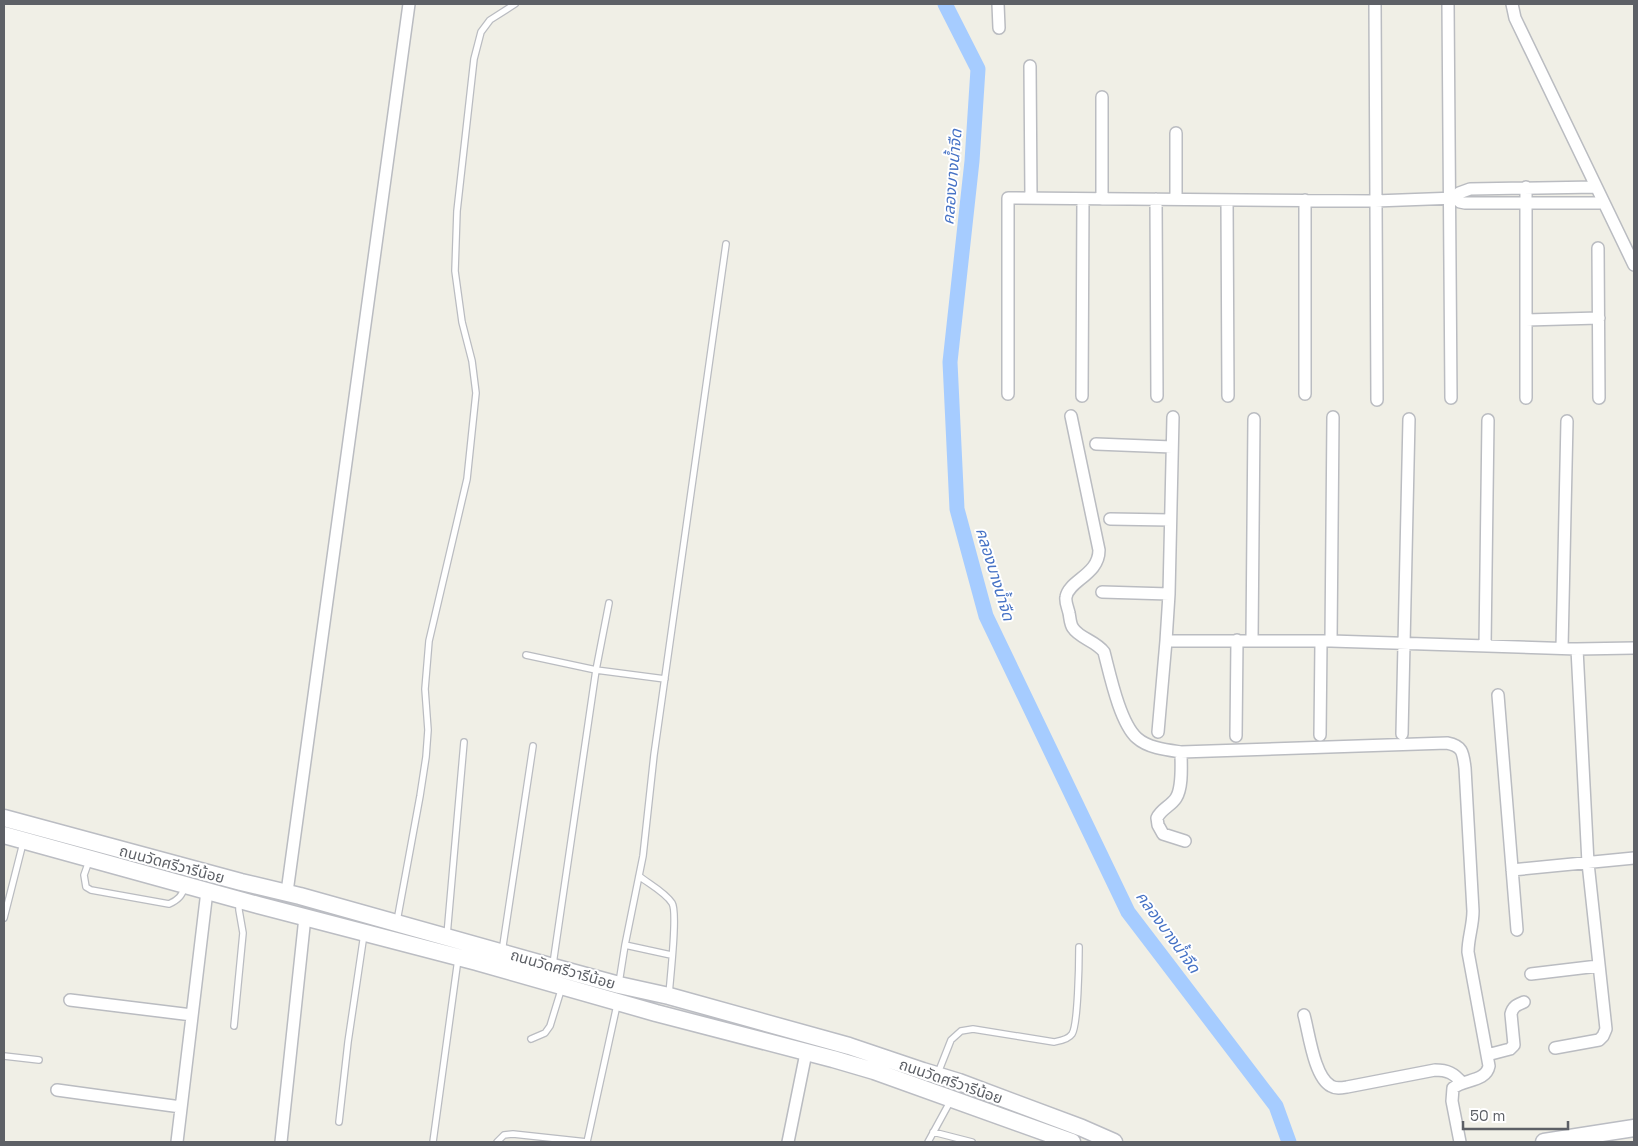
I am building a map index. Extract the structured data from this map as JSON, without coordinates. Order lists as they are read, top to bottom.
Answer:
{
  "streets": {
    "main road": ["ถนนวัดศรีวารีน้อย"]
  },
  "water": ["คลองบางน้ำจืด"],
  "scale_bar": "50 m"
}
